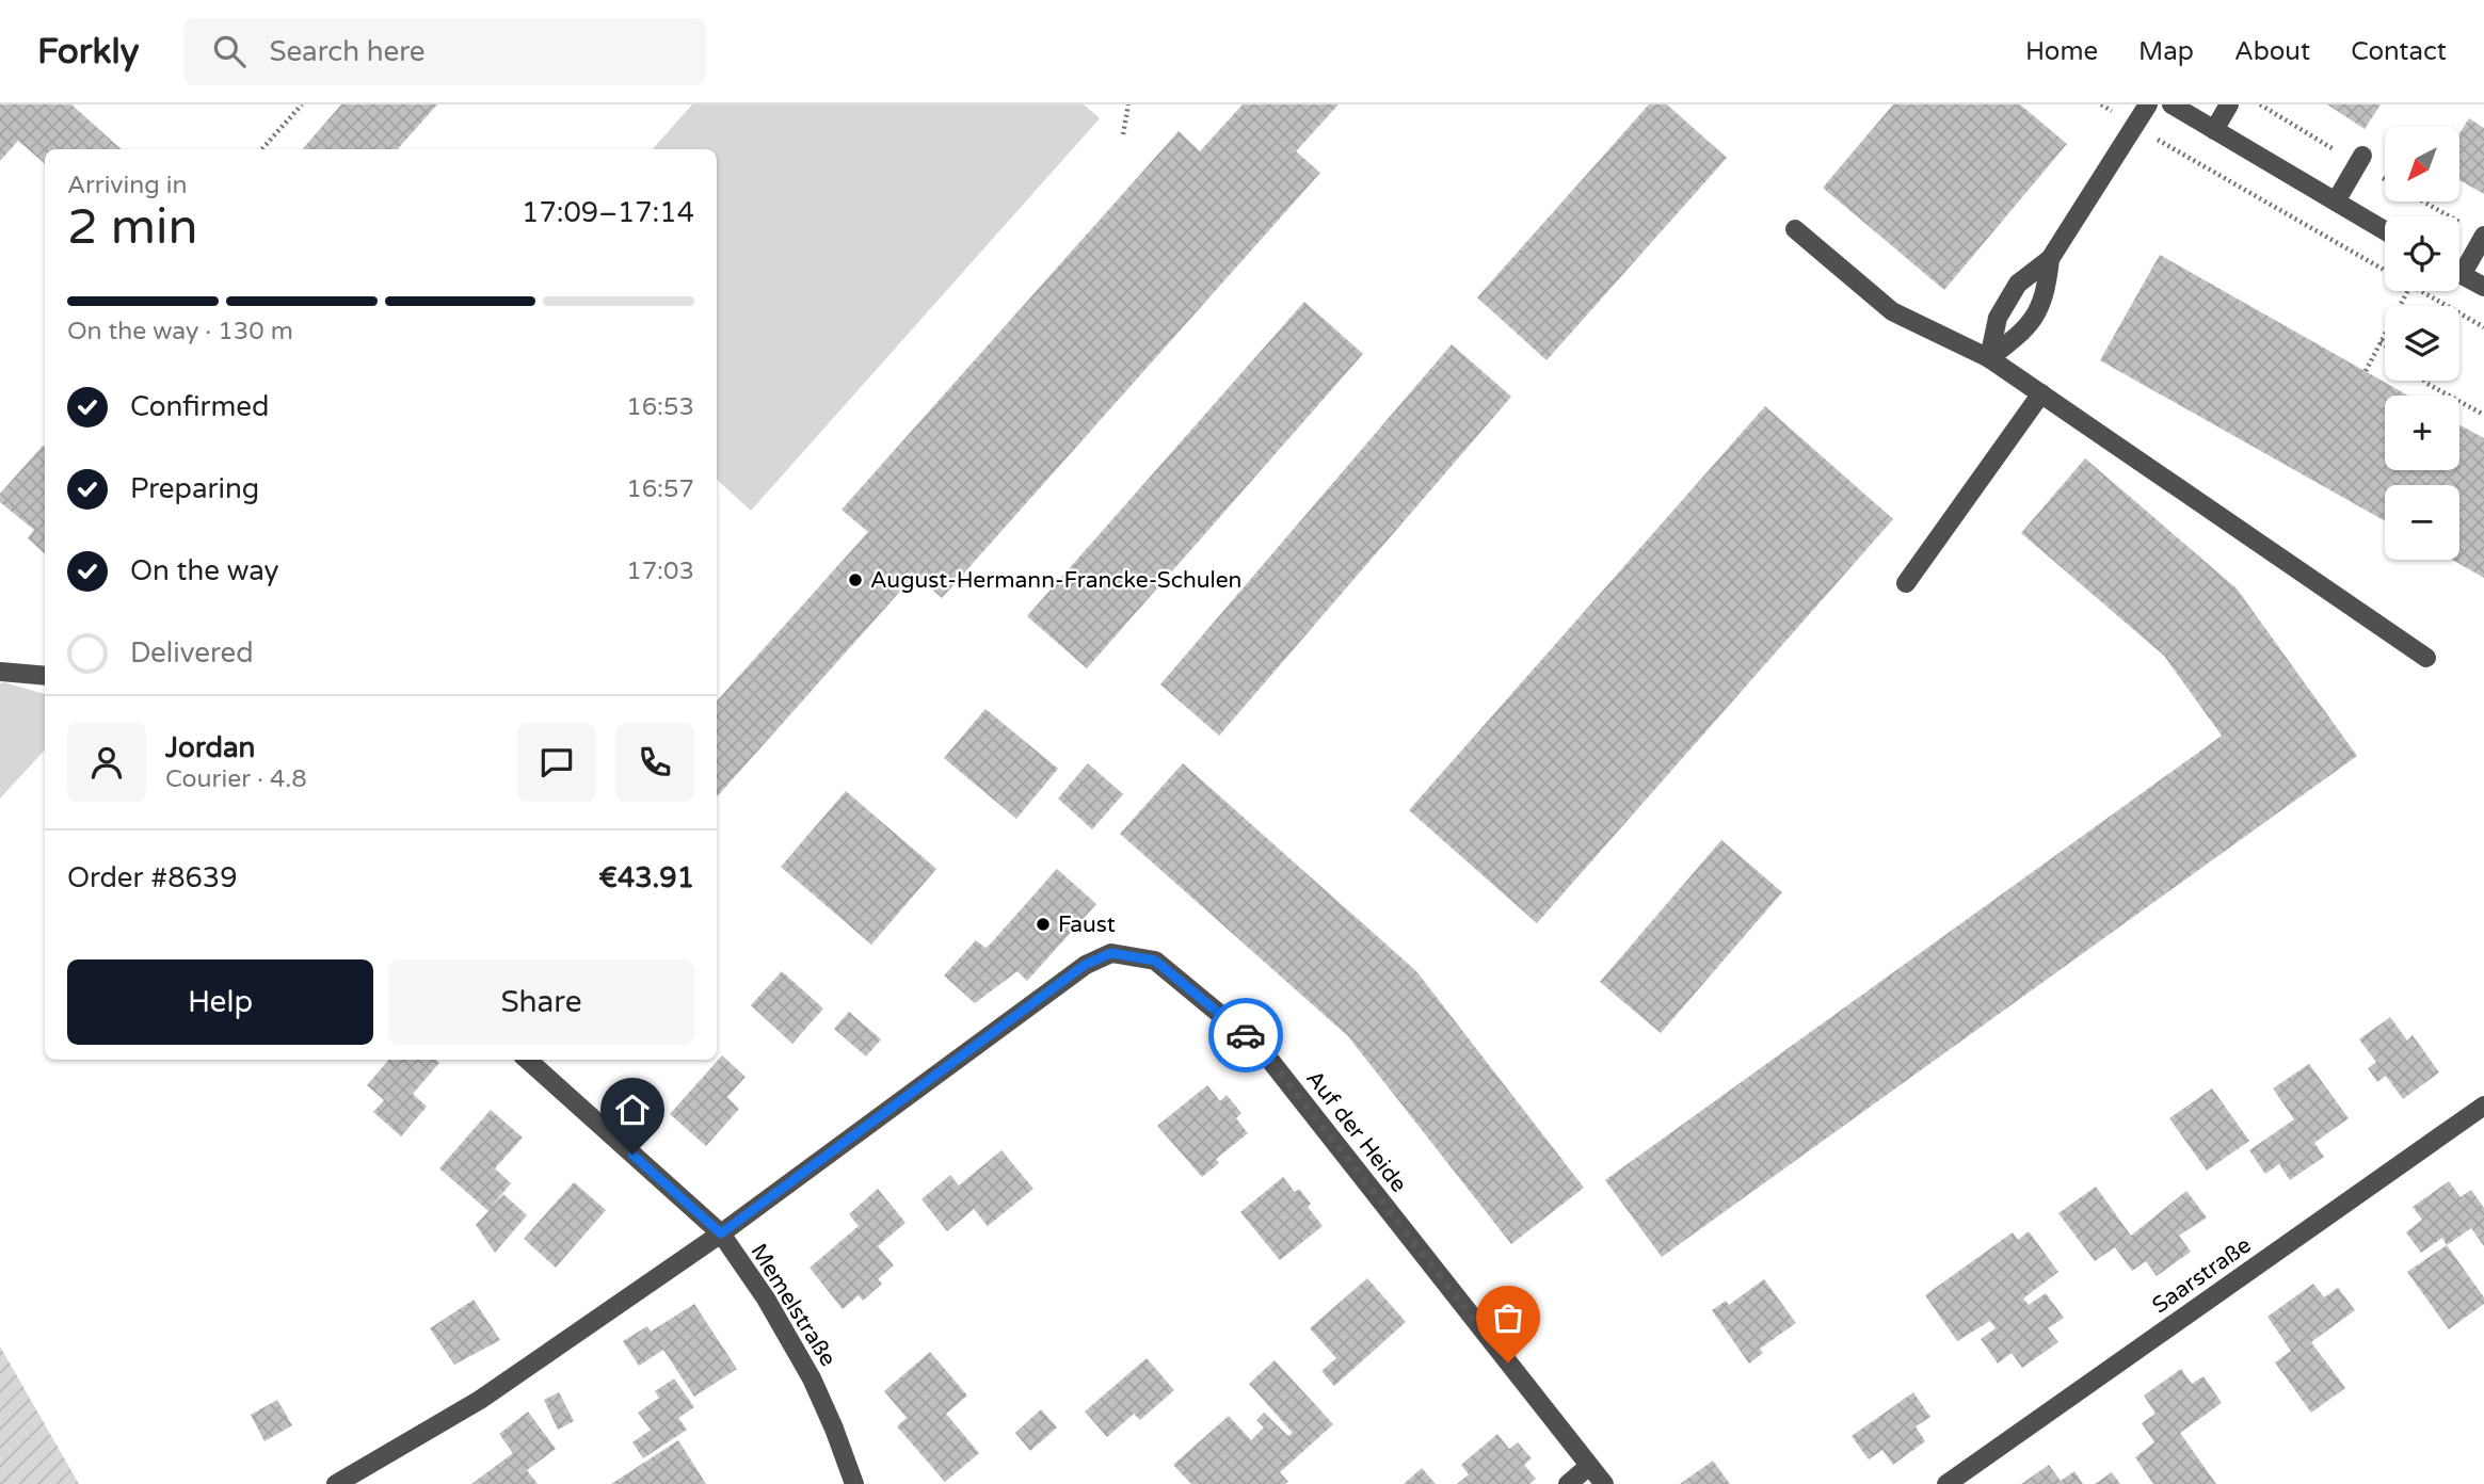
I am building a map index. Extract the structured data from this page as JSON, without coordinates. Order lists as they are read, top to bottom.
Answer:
{
  "streets": {
    "street": ["Auf der Heide", "Saarstraße", "Memelstraße"]
  },
  "crossings": [
    ["Auf der Heide", "Memelstraße"]
  ],
  "places": ["August-Hermann-Francke-Schulen", "Faust"],
  "north": "bottom left",
  "page": {
    "header": "Forkly",
    "search": "Search here",
    "nav": [
      "Home",
      "Map",
      "About",
      "Contact"
    ],
    "map_buttons": ["+", "−"],
    "heading": ["2 min", "Arriving in", "17:09–17:14"],
    "panel": [
      "Jordan",
      "Courier · 4.8",
      "Order #8639",
      "€43.91"
    ],
    "bar": "On the way · 130 m",
    "list": [
      ["Confirmed", "16:53"],
      ["Preparing", "16:57"],
      ["On the way", "17:03"],
      "Delivered"
    ],
    "buttons": ["Help", "Share"]
  }
}
